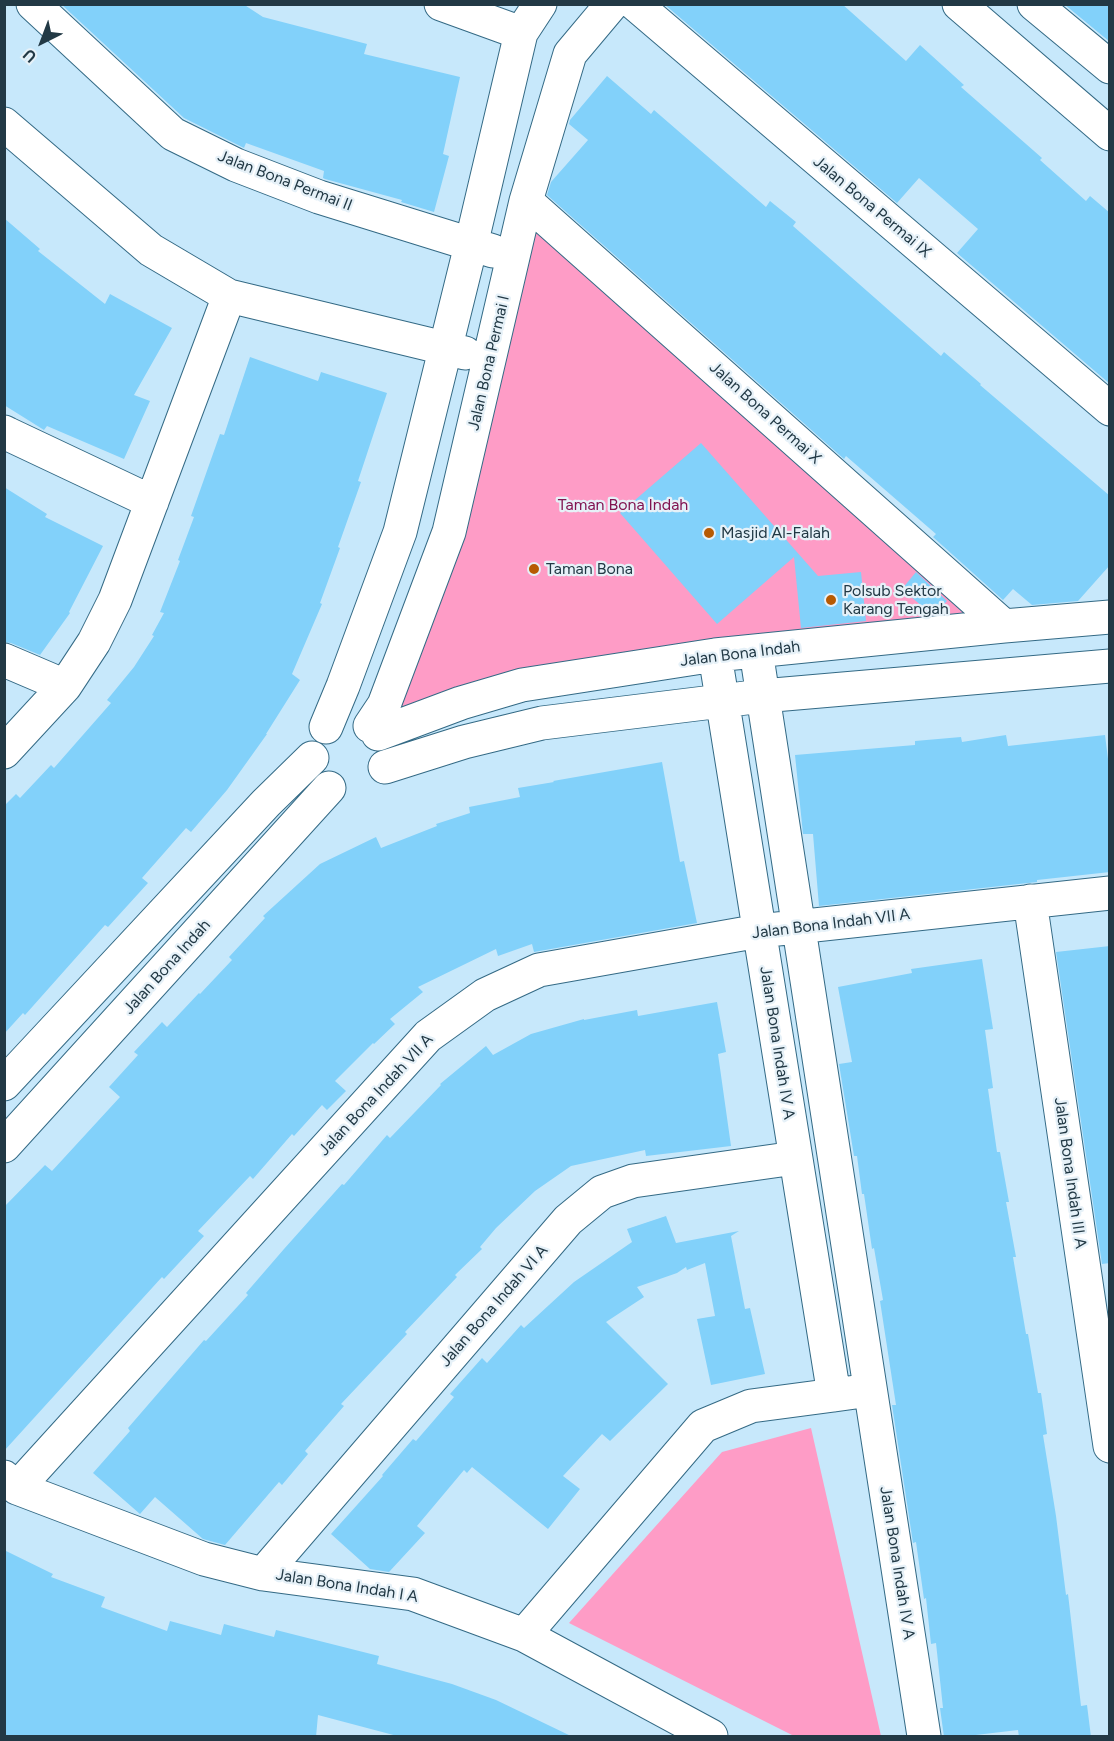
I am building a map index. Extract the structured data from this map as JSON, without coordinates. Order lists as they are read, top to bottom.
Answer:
{
  "streets": {
    "street": [
      "Jalan Bona Permai II",
      "Jalan Bona Permai IX",
      "Jalan Bona Permai I",
      "Jalan Bona Permai X",
      "Jalan Bona Indah",
      "Jalan Bona Indah VII A",
      "Jalan Bona Indah IV A",
      "Jalan Bona Indah III A",
      "Jalan Bona Indah VI A",
      "Jalan Bona Indah I A"
    ]
  },
  "crossings": [
    ["Jalan Bona Permai II", "Jalan Bona Permai I"],
    ["Jalan Bona Permai I", "Jalan Bona Permai X"],
    ["Jalan Bona Permai I", "Jalan Bona Indah"],
    ["Jalan Bona Permai X", "Jalan Bona Indah"],
    ["Jalan Bona Indah", "Jalan Bona Indah IV A"],
    ["Jalan Bona Indah VII A", "Jalan Bona Indah IV A"],
    ["Jalan Bona Indah VII A", "Jalan Bona Indah III A"],
    ["Jalan Bona Indah VII A", "Jalan Bona Indah I A"],
    ["Jalan Bona Indah IV A", "Jalan Bona Indah VI A"],
    ["Jalan Bona Indah VI A", "Jalan Bona Indah I A"]
  ],
  "parks": ["Taman Bona Indah"],
  "places": ["Masjid Al-Falah", "Taman Bona", "Polsub Sektor Karang Tengah"],
  "north": "bottom left"
}
